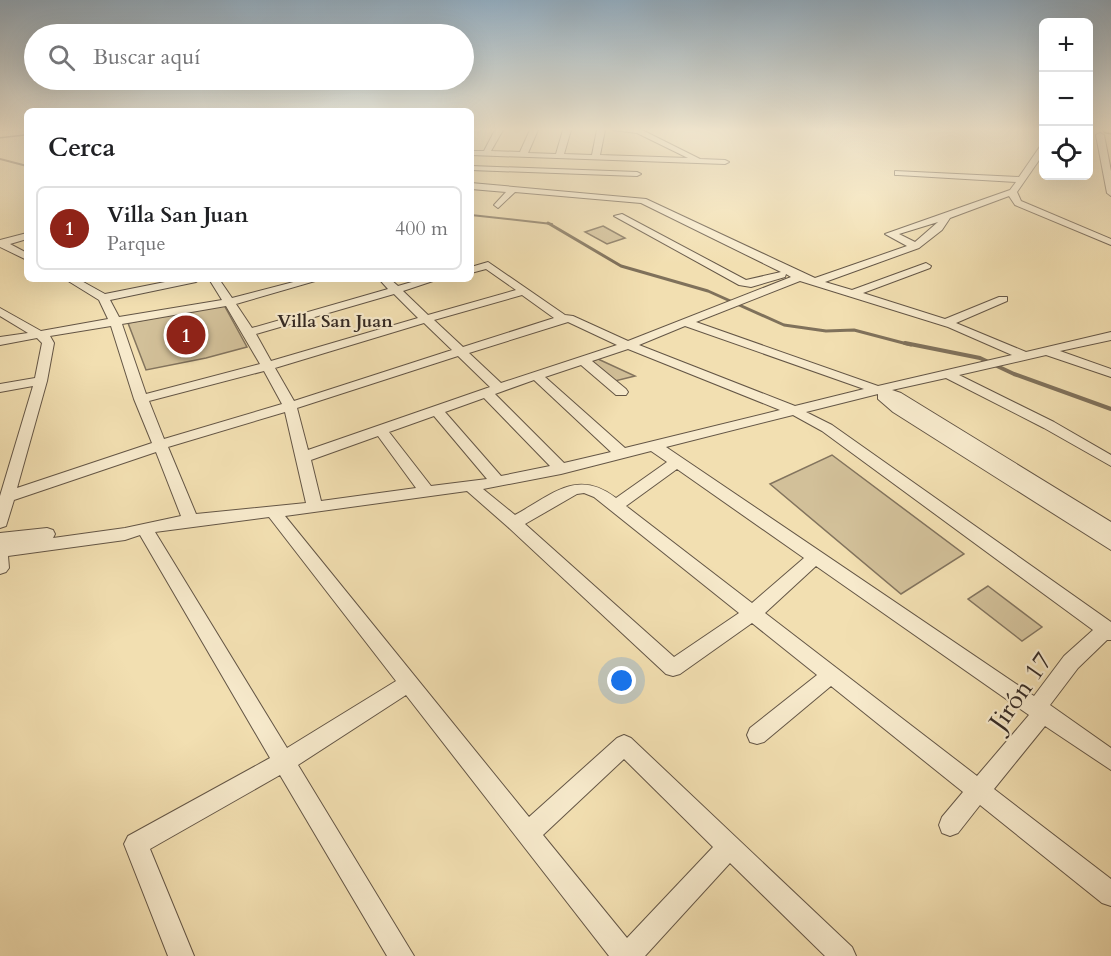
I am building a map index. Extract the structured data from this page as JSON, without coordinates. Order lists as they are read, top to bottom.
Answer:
{
  "streets": {
    "street": ["Jirón 17"]
  },
  "districts": ["Villa San Juan"],
  "page": {
    "map_buttons": ["+", "−"],
    "search": "Buscar aquí",
    "heading": "Cerca",
    "list": [
      {
        "mark": "1",
        "name": "Villa San Juan",
        "note": "Parque",
        "value": "400 m"
      }
    ],
    "pins": "1"
  }
}
